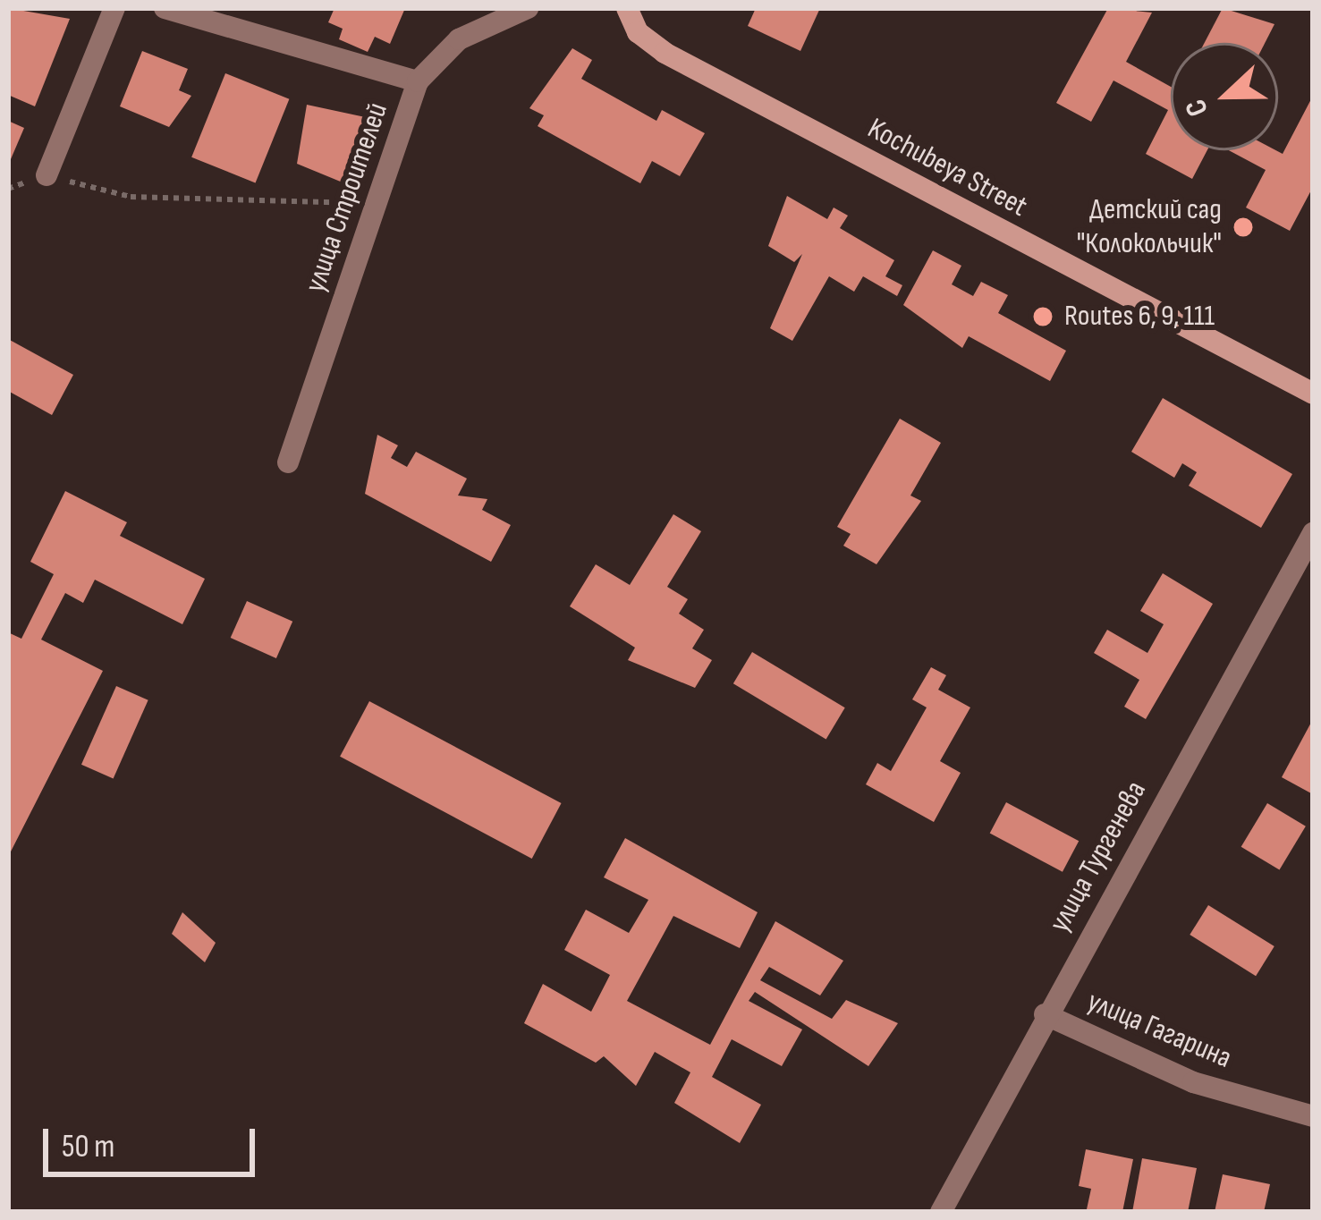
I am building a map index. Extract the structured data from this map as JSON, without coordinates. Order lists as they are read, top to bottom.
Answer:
{
  "streets": {
    "main road": ["Kochubeya Street"],
    "street": ["улица Строителей", "улица Тургенева", "улица Гагарина"]
  },
  "crossings": [
    ["улица Тургенева", "улица Гагарина"]
  ],
  "places": ["Детский сад \"Колокольчик\"", "Routes 6, 9, 111"],
  "scale_bar": "50 m",
  "north": "left"
}
